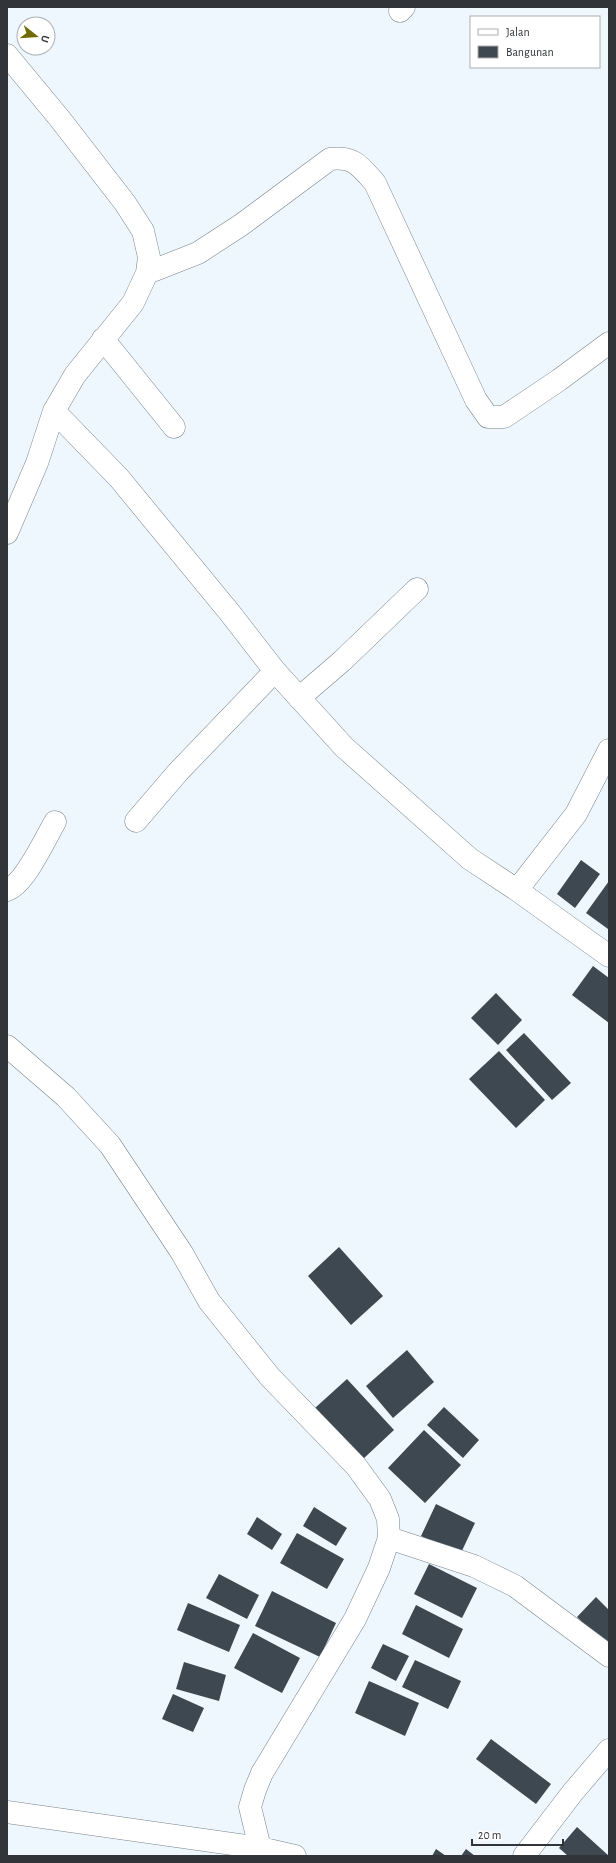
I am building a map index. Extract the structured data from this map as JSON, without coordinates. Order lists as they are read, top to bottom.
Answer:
{
  "legend": ["Jalan", "Bangunan"],
  "scale_bar": "20 m",
  "north": "right"
}
